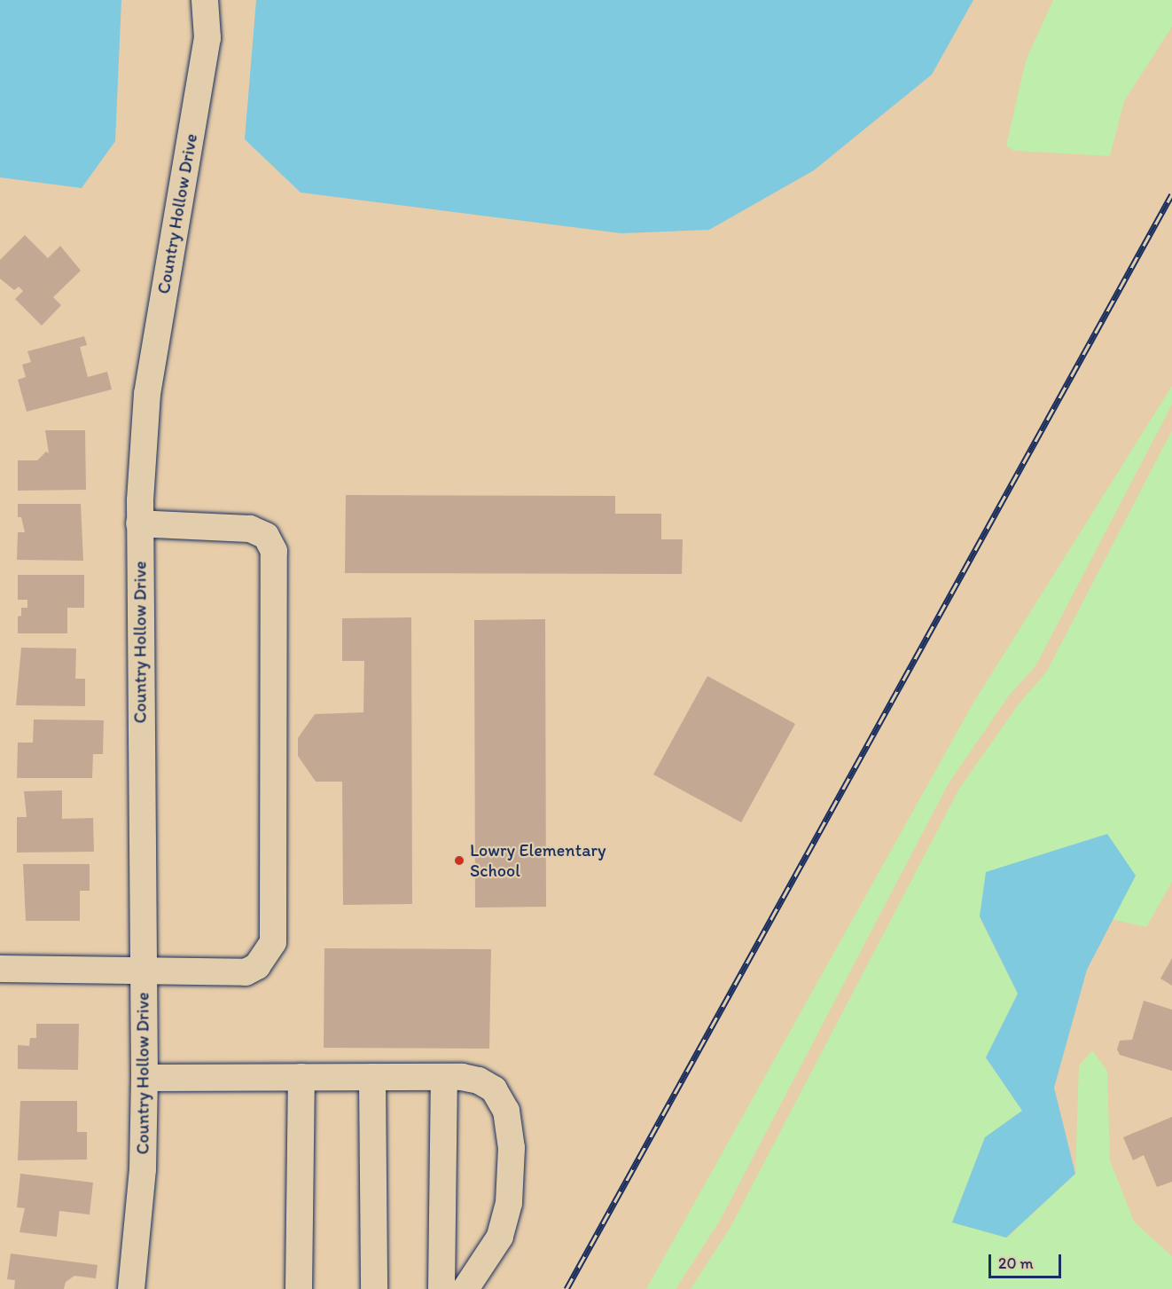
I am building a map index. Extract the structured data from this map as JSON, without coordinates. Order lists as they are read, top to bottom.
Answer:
{
  "streets": {
    "street": ["Country Hollow Drive"]
  },
  "places": ["Lowry Elementary School"],
  "scale_bar": "20 m"
}
